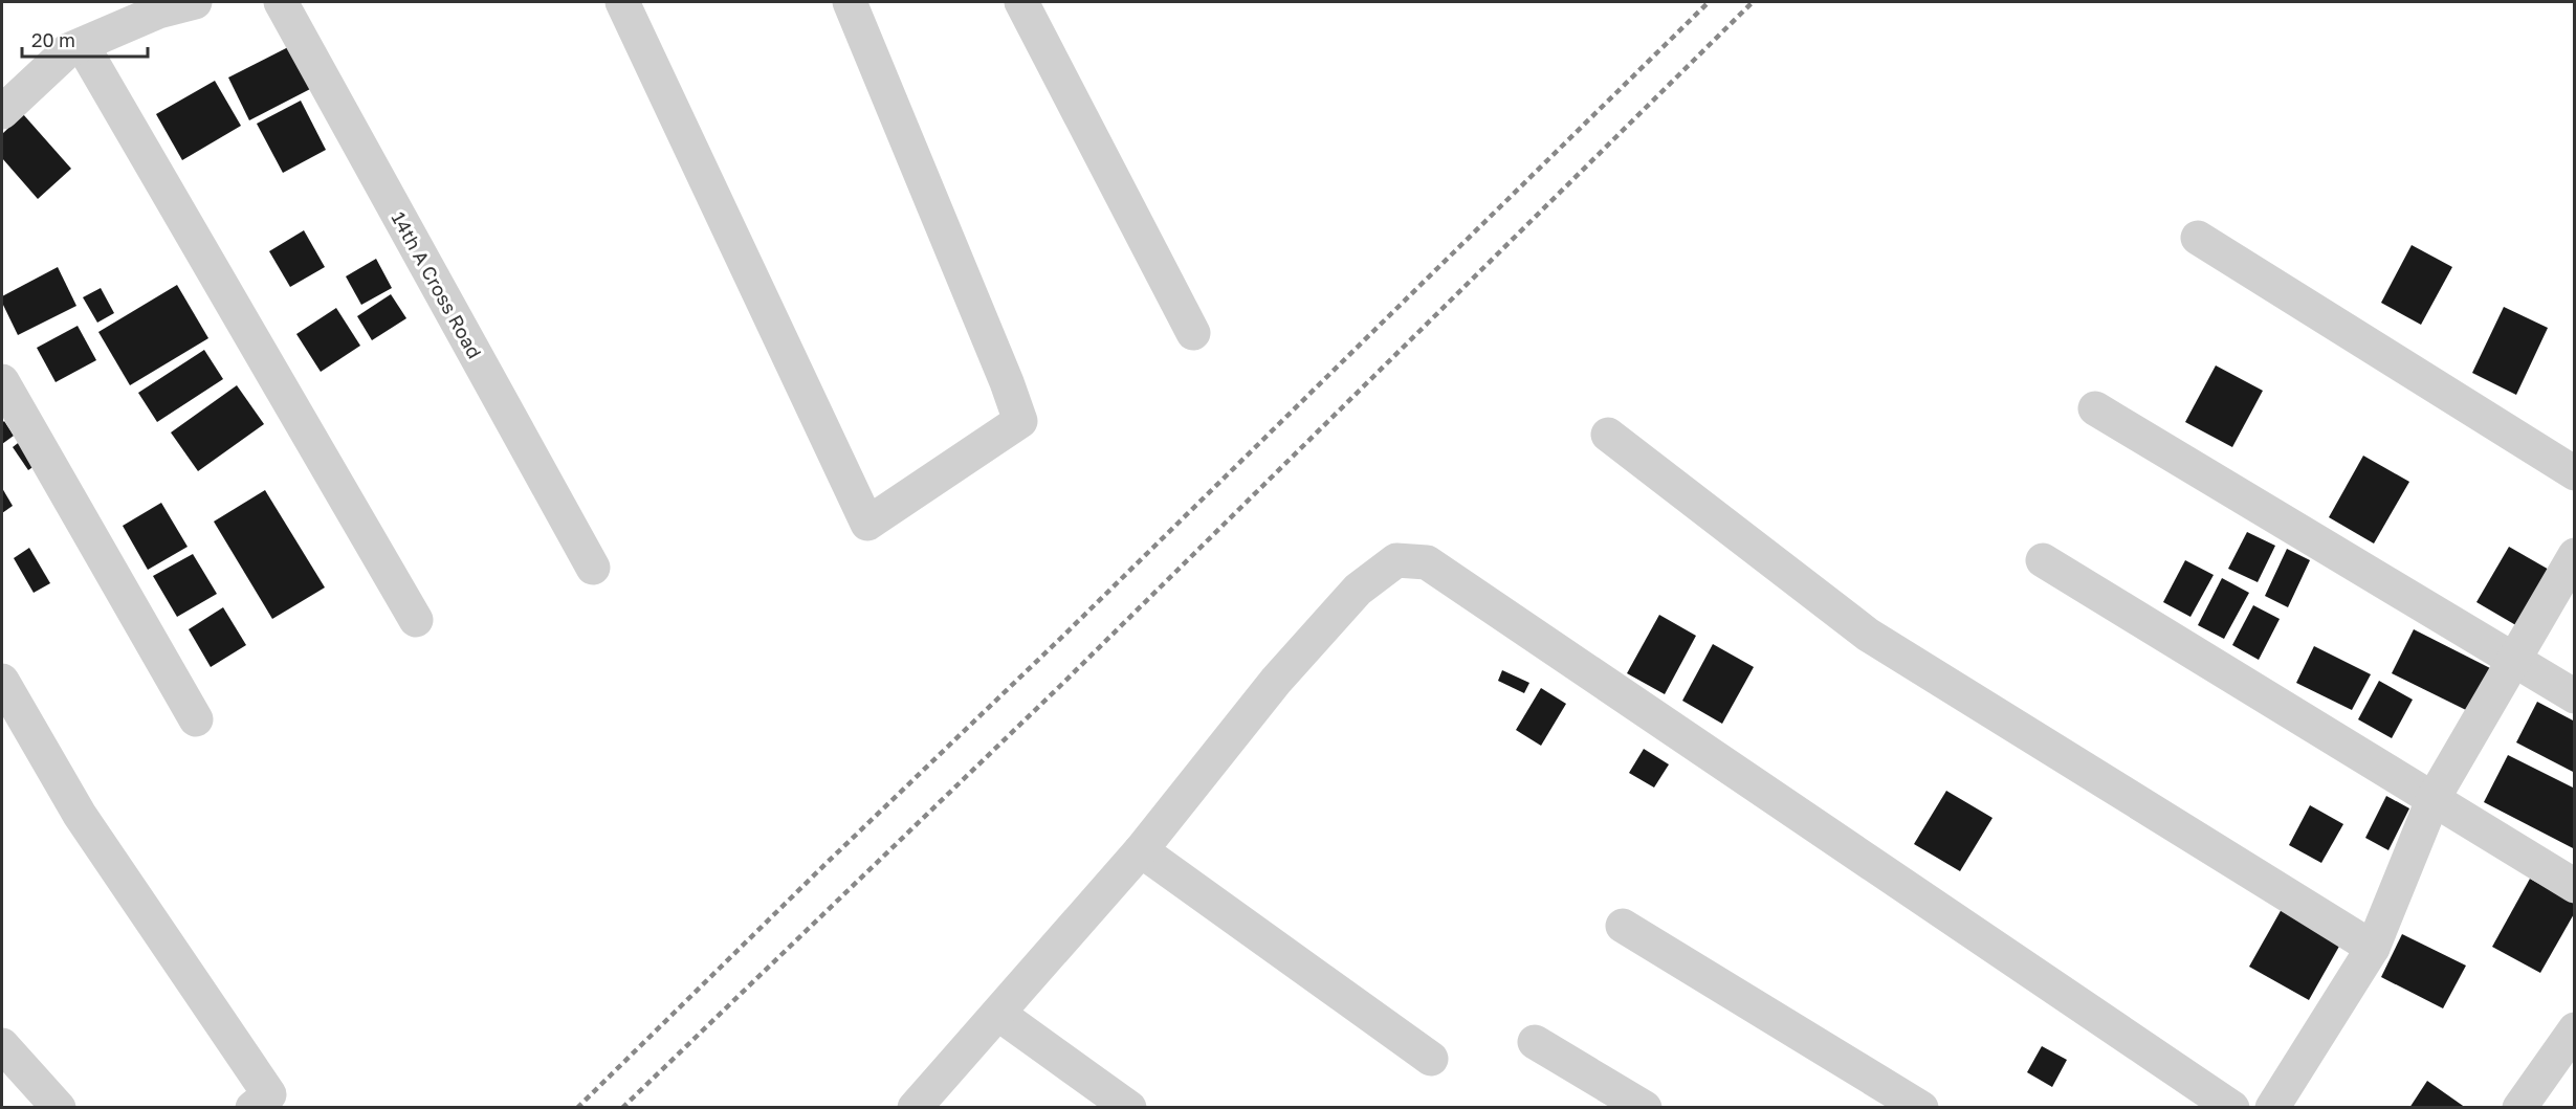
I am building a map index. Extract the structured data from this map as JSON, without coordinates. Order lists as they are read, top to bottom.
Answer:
{
  "streets": {
    "street": ["14th A Cross Road"]
  },
  "scale_bar": "20 m"
}
